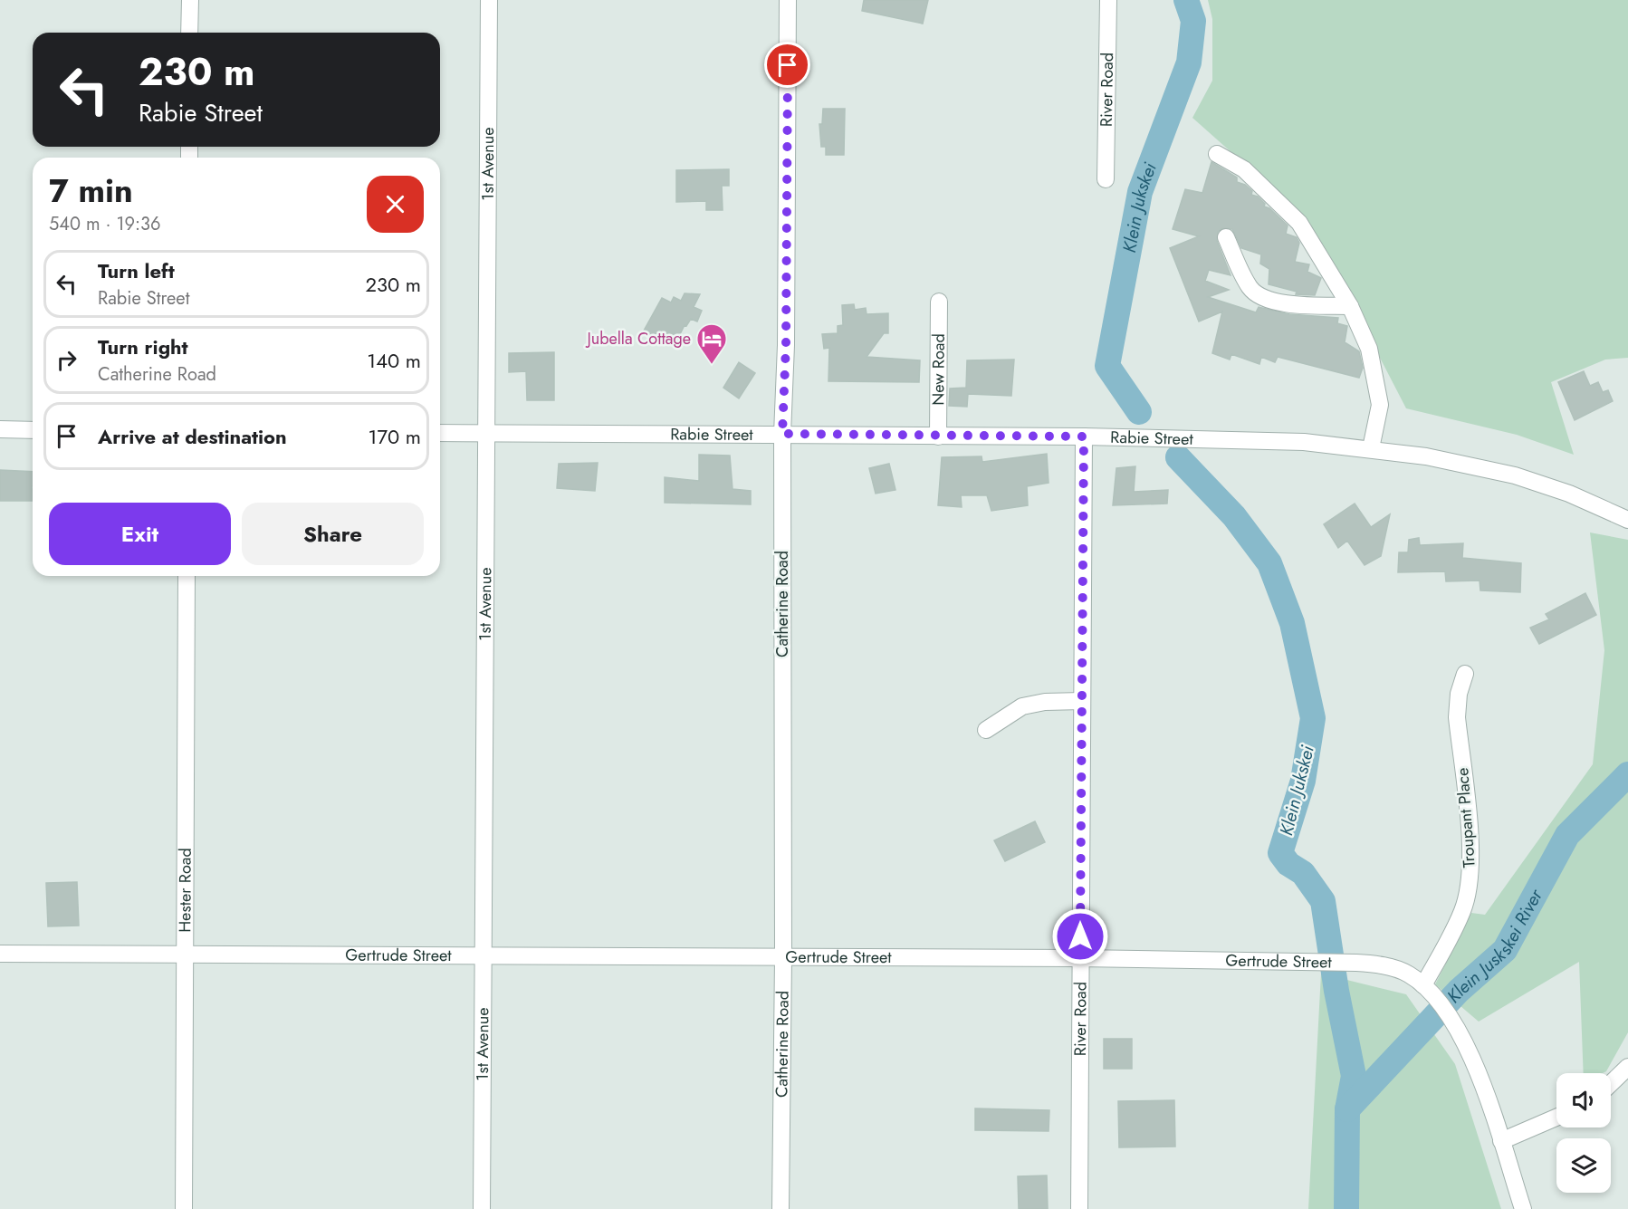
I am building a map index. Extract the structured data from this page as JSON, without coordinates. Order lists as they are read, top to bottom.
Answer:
{
  "streets": {
    "street": [
      "River Road",
      "1st Avenue",
      "New Road",
      "Rabie Street",
      "Catherine Road",
      "Troupant Place",
      "Hester Road",
      "Gertrude Street"
    ]
  },
  "crossings": [
    ["River Road", "Rabie Street"],
    ["River Road", "Gertrude Street"],
    ["1st Avenue", "Rabie Street"],
    ["1st Avenue", "Gertrude Street"],
    ["New Road", "Rabie Street"],
    ["Rabie Street", "Catherine Road"],
    ["Catherine Road", "Gertrude Street"],
    ["Troupant Place", "Gertrude Street"],
    ["Hester Road", "Gertrude Street"]
  ],
  "water": ["Klein Jukskei", "Klein Juskskei River"],
  "places": {
    "hotel": ["Jubella Cottage"]
  },
  "page": {
    "turn": ["230 m", "Rabie Street"],
    "heading": ["7 min", "540 m · 19:36"],
    "list": [
      {
        "name": "Turn left",
        "note": "Rabie Street",
        "value": "230 m"
      },
      {
        "name": "Turn right",
        "note": "Catherine Road",
        "value": "140 m"
      },
      {
        "name": "Arrive at destination",
        "value": "170 m"
      }
    ],
    "buttons": ["Exit", "Share"]
  }
}
